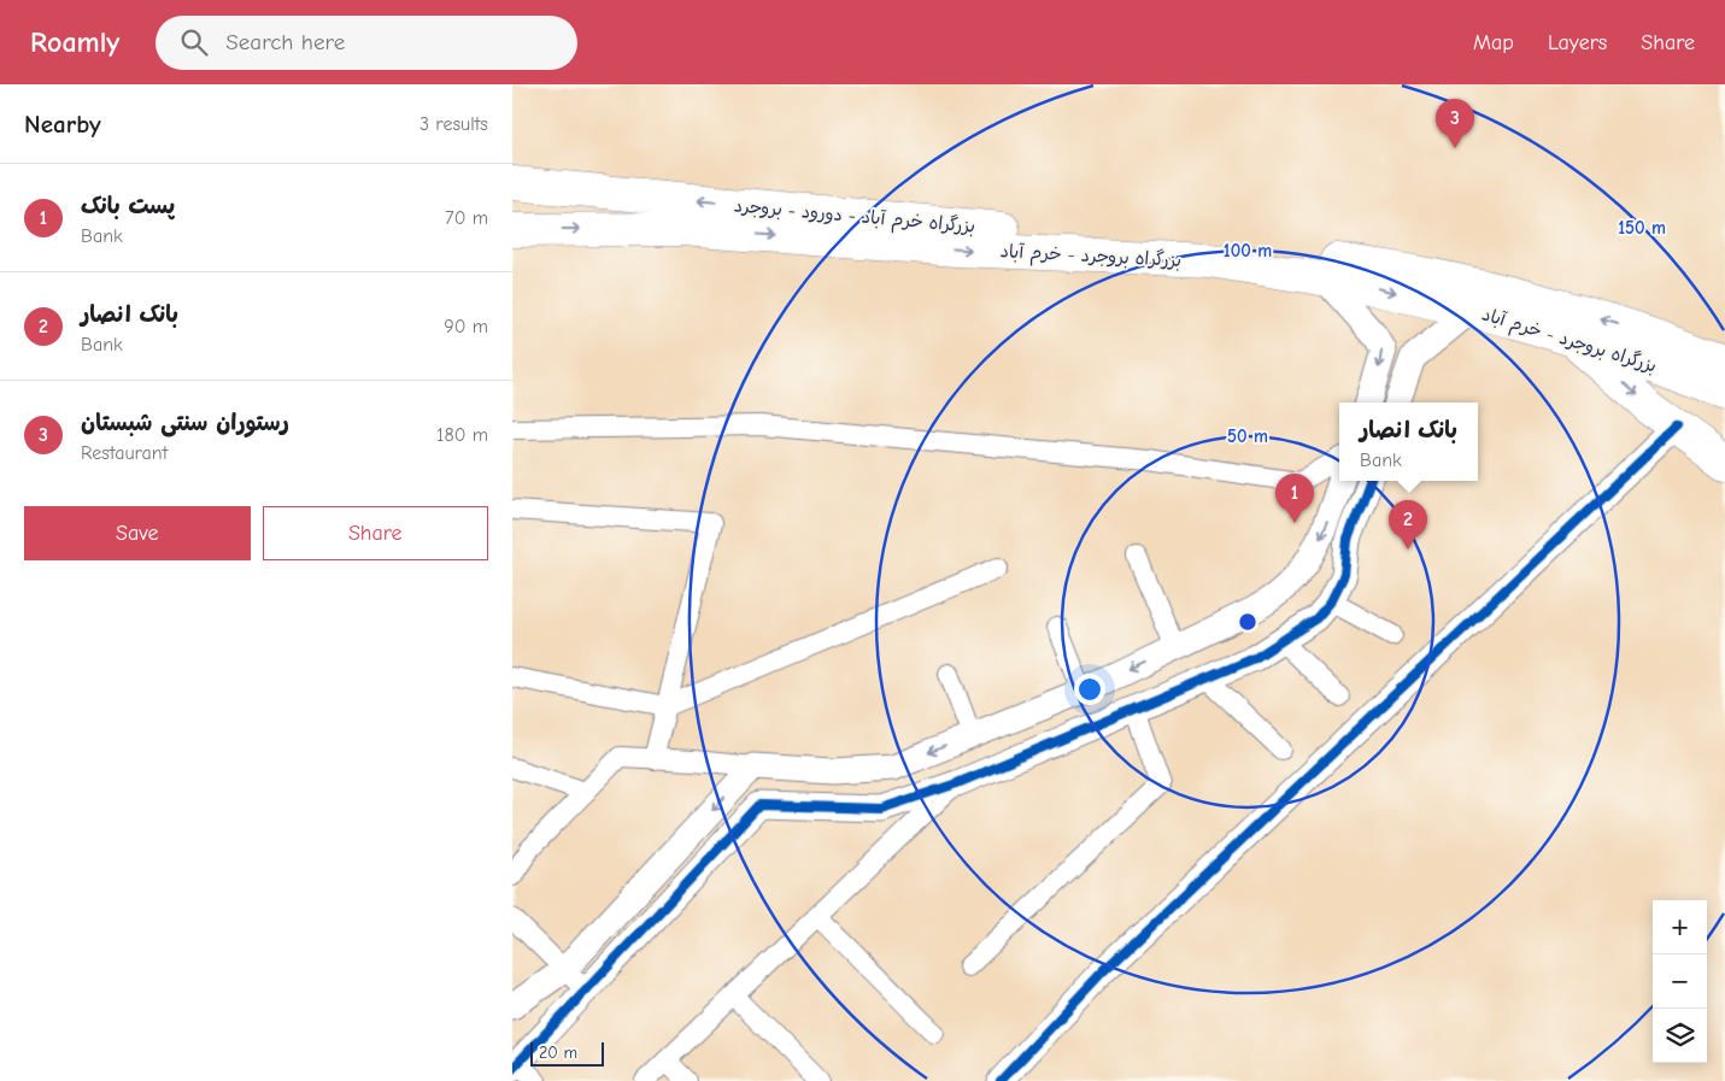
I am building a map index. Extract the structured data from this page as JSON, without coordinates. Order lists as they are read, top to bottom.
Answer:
{
  "streets": {
    "highway": ["بزرگراه خرم آباد - دورود - بروجرد", "بزرگراه بروجرد - خرم آباد"]
  },
  "one_way": ["بزرگراه خرم آباد - دورود - بروجرد", "بزرگراه بروجرد - خرم آباد"],
  "scale_bar": "20 m",
  "page": {
    "header": "Roamly",
    "search": "Search here",
    "nav": ["Map", "Layers", "Share"],
    "heading": ["Nearby", "3 results"],
    "pins": ["3", "1", "2"],
    "list": [
      {
        "mark": "1",
        "name": "پست بانک",
        "note": "Bank",
        "value": "70 m"
      },
      {
        "mark": "2",
        "name": "بانک انصار",
        "note": "Bank",
        "value": "90 m"
      },
      {
        "mark": "3",
        "name": "رستوران سنتی شبستان",
        "note": "Restaurant",
        "value": "180 m"
      }
    ],
    "popup": ["بانک انصار", "Bank"],
    "buttons": ["Save", "Share"],
    "map_buttons": ["+", "−"],
    "scale": "20 m"
  },
  "rings": ["150 m", "100 m", "50 m"]
}
